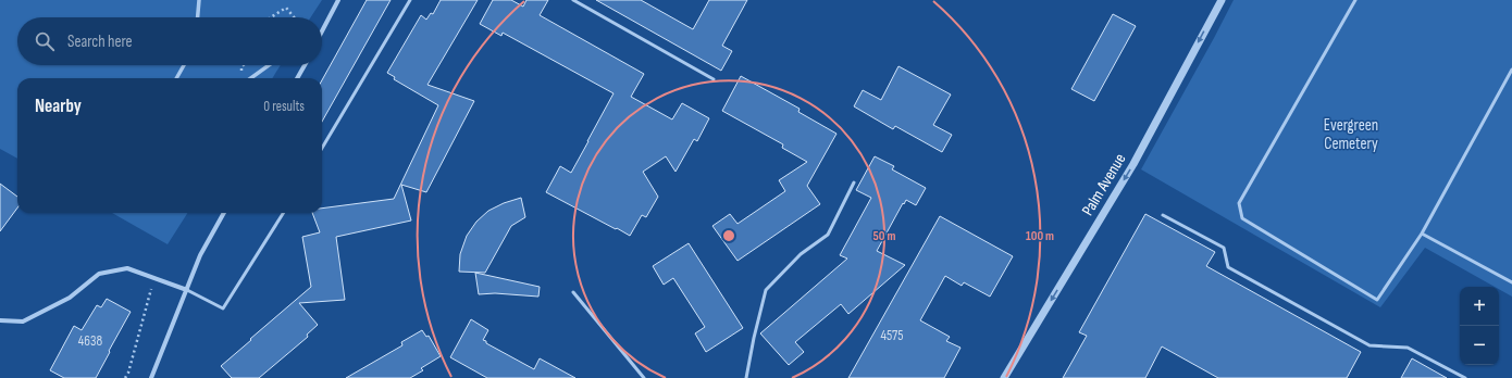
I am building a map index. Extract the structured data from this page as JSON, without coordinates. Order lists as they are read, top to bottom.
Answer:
{
  "streets": {
    "street": ["Palm Avenue"]
  },
  "one_way": ["Palm Avenue"],
  "parks": ["Evergreen Cemetery"],
  "house_numbers": ["4575", "4638"],
  "page": {
    "search": "Search here",
    "heading": ["Nearby", "0 results"],
    "map_buttons": ["+", "−"]
  },
  "rings": ["50 m", "100 m"]
}
